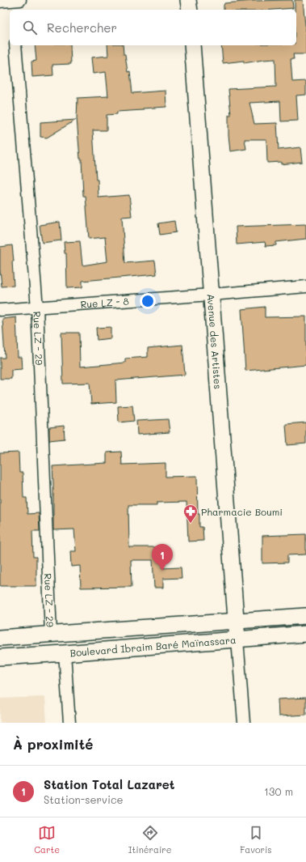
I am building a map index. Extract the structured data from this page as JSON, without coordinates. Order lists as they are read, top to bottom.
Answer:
{
  "streets": {
    "main road": ["Avenue des Artistes", "Boulevard Ibraim Baré Maïnassara"],
    "street": ["Rue LZ - 8", "Rue LZ - 29"]
  },
  "crossings": [
    ["Rue LZ - 8", "Rue LZ - 29"],
    ["Rue LZ - 8", "Avenue des Artistes"],
    ["Rue LZ - 29", "Boulevard Ibraim Baré Maïnassara"],
    ["Avenue des Artistes", "Boulevard Ibraim Baré Maïnassara"]
  ],
  "places": {
    "pharmacy": ["Pharmacie Boumi"]
  },
  "page": {
    "search": "Rechercher",
    "pins": "1",
    "heading": "À proximité",
    "list": [
      {
        "mark": "1",
        "name": "Station Total Lazaret",
        "note": "Station-service",
        "value": "130 m"
      }
    ],
    "nav": ["Carte", "Itinéraire", "Favoris"]
  }
}
